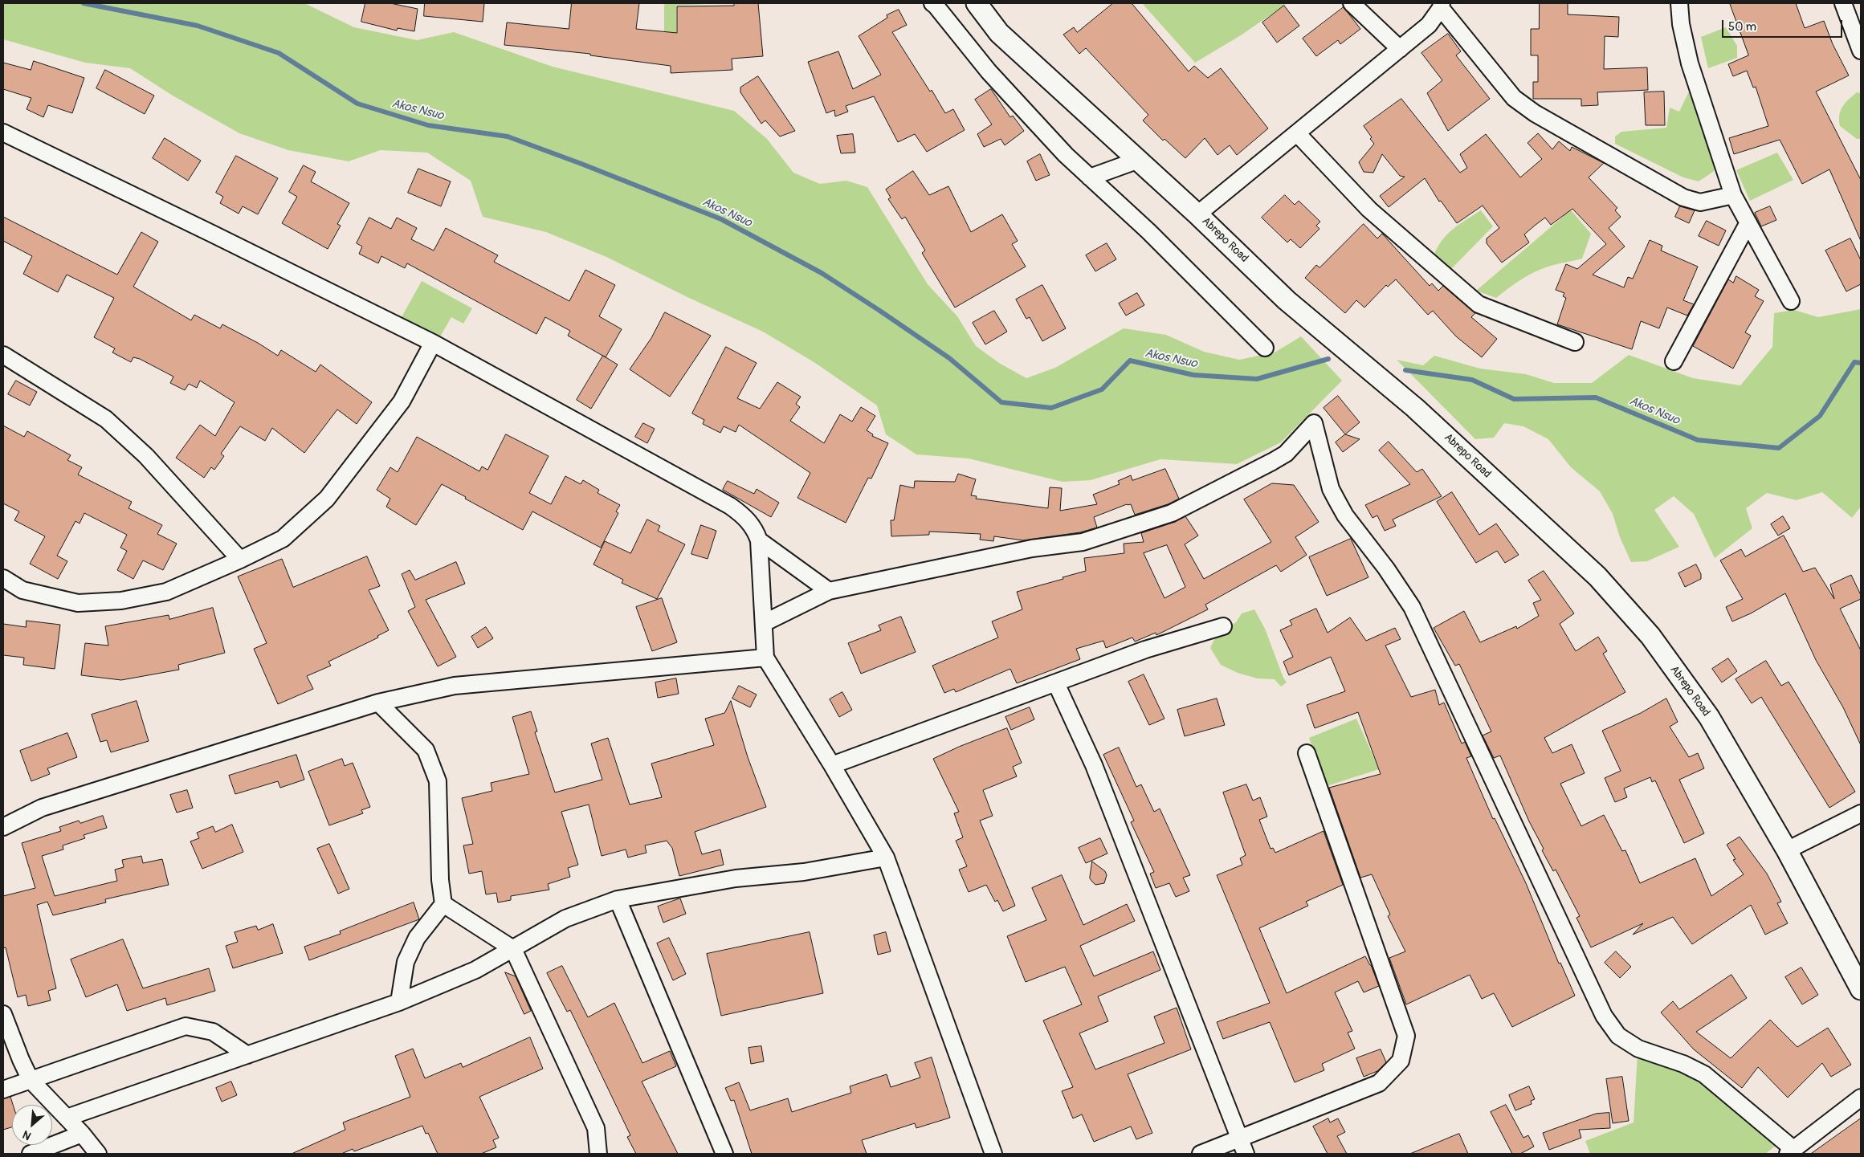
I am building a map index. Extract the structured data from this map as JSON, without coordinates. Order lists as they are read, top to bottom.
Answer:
{
  "streets": {
    "main road": ["Abrepo Road"]
  },
  "water": ["Akos Nsuo"],
  "scale_bar": "50 m",
  "north": "bottom left"
}
